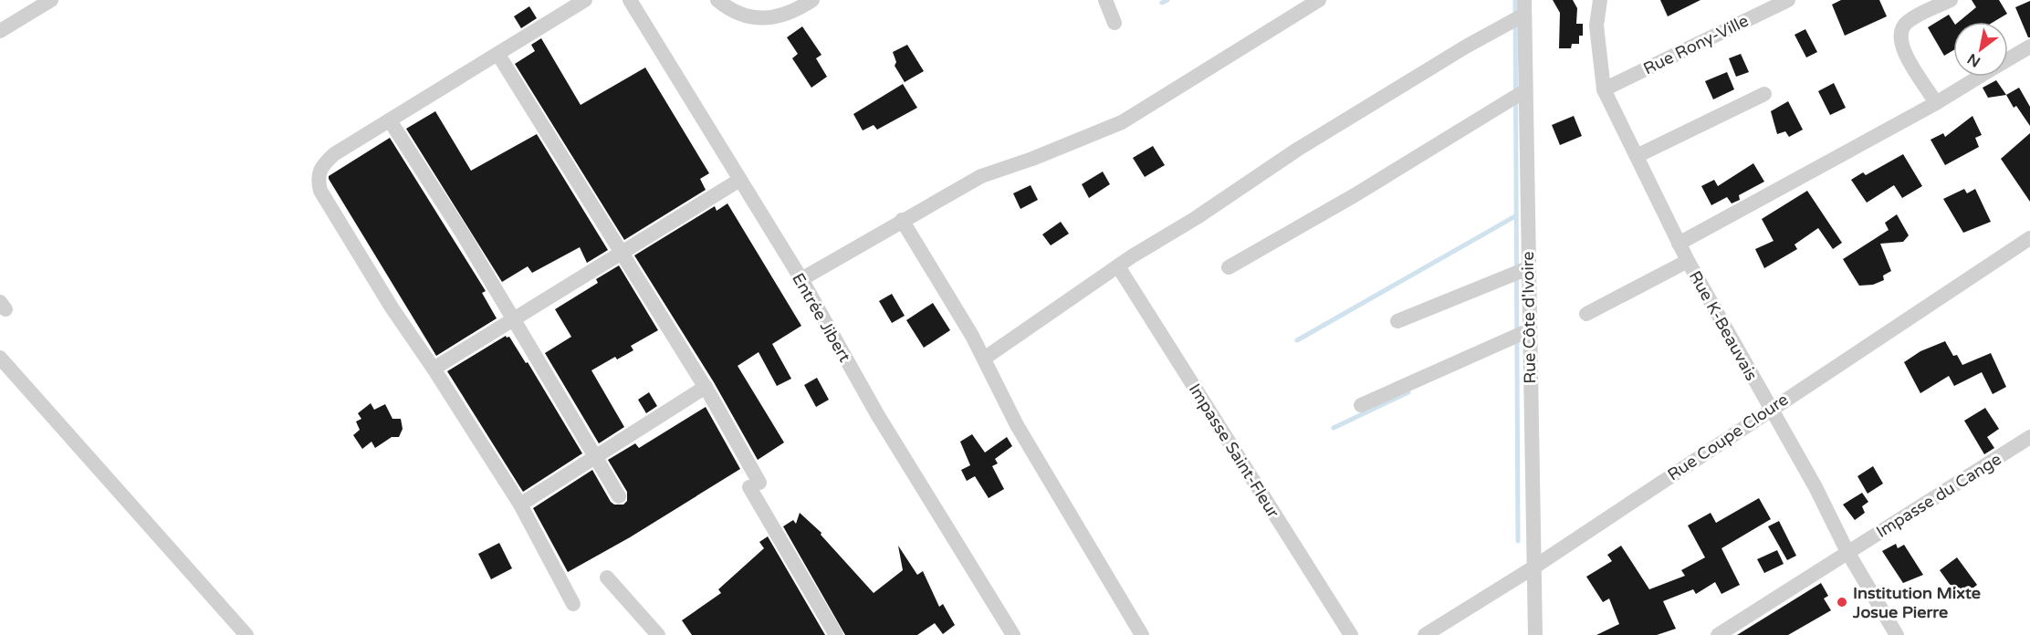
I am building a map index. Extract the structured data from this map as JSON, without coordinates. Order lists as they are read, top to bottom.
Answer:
{
  "streets": {
    "street": [
      "Rue Rony-Ville",
      "Entrée Jibert",
      "Rue Côte d'Ivoire",
      "Rue K-Beauvais",
      "Rue Coupe Cloure",
      "Impasse Saint-Fleur",
      "Impasse du Cange"
    ]
  },
  "crossings": [
    ["Rue Rony-Ville", "Rue K-Beauvais"],
    ["Rue Côte d'Ivoire", "Rue Coupe Cloure"],
    ["Rue K-Beauvais", "Rue Coupe Cloure"],
    ["Rue K-Beauvais", "Impasse du Cange"]
  ],
  "places": ["Institution Mixte Josue Pierre"],
  "north": "bottom left"
}
